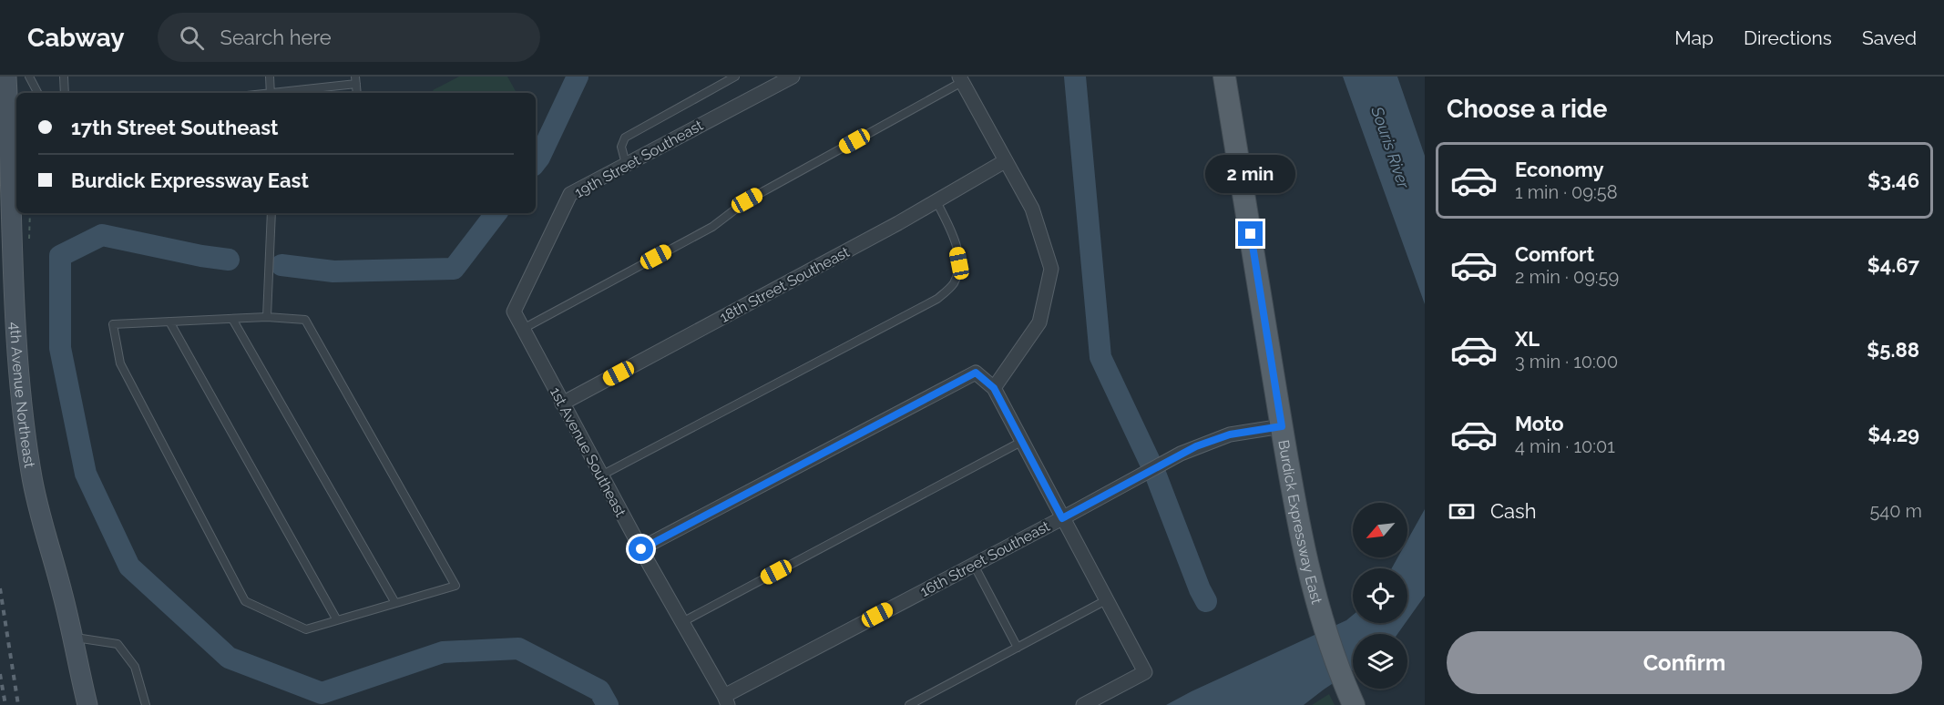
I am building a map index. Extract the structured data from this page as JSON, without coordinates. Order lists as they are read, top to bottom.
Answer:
{
  "streets": {
    "main road": ["Burdick Expressway East"],
    "street": [
      "19th Street Southeast",
      "18th Street Southeast",
      "4th Avenue Northeast",
      "1st Avenue Southeast",
      "16th Street Southeast"
    ]
  },
  "crossings": [
    ["19th Street Southeast", "1st Avenue Southeast"],
    ["18th Street Southeast", "1st Avenue Southeast"],
    ["1st Avenue Southeast", "16th Street Southeast"],
    ["Burdick Expressway East", "16th Street Southeast"]
  ],
  "water": ["Souris River"],
  "north": "bottom left",
  "page": {
    "header": "Cabway",
    "search": "Search here",
    "nav": ["Map", "Directions", "Saved"],
    "heading": "Choose a ride",
    "banner": ["17th Street Southeast", "Burdick Expressway East"],
    "list": [
      {
        "name": "Economy",
        "note": "1 min · 09:58",
        "value": "$3.46"
      },
      {
        "name": "Comfort",
        "note": "2 min · 09:59",
        "value": "$4.67"
      },
      {
        "name": "XL",
        "note": "3 min · 10:00",
        "value": "$5.88"
      },
      {
        "name": "Moto",
        "note": "4 min · 10:01",
        "value": "$4.29"
      }
    ],
    "bubble": "2 min",
    "pay": ["Cash", "540 m"],
    "buttons": "Confirm"
  }
}
